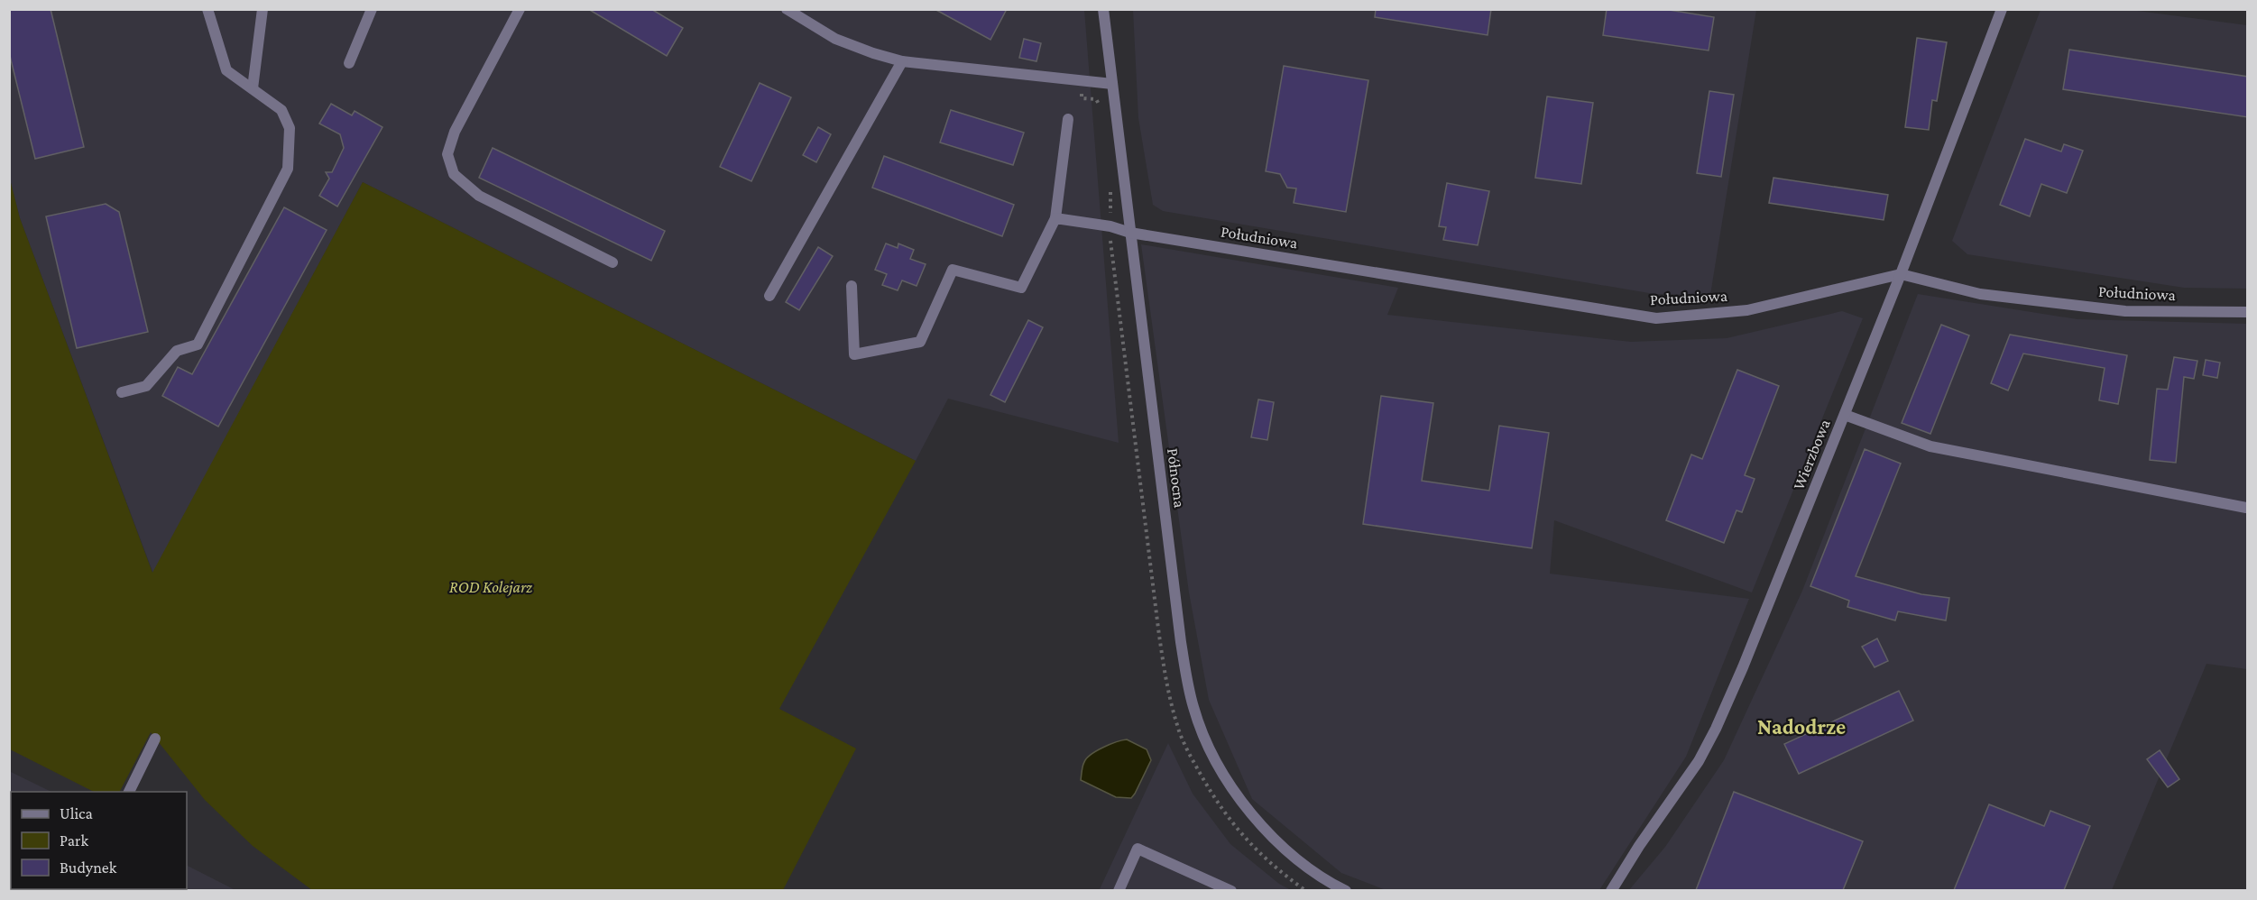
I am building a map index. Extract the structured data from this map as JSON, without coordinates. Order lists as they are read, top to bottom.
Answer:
{
  "streets": {
    "street": ["Południowa", "Wierzbowa", "Północna"]
  },
  "crossings": [
    ["Południowa", "Wierzbowa"],
    ["Południowa", "Północna"]
  ],
  "districts": ["Nadodrze"],
  "parks": ["ROD Kolejarz"],
  "legend": ["Ulica", "Park", "Budynek"]
}
